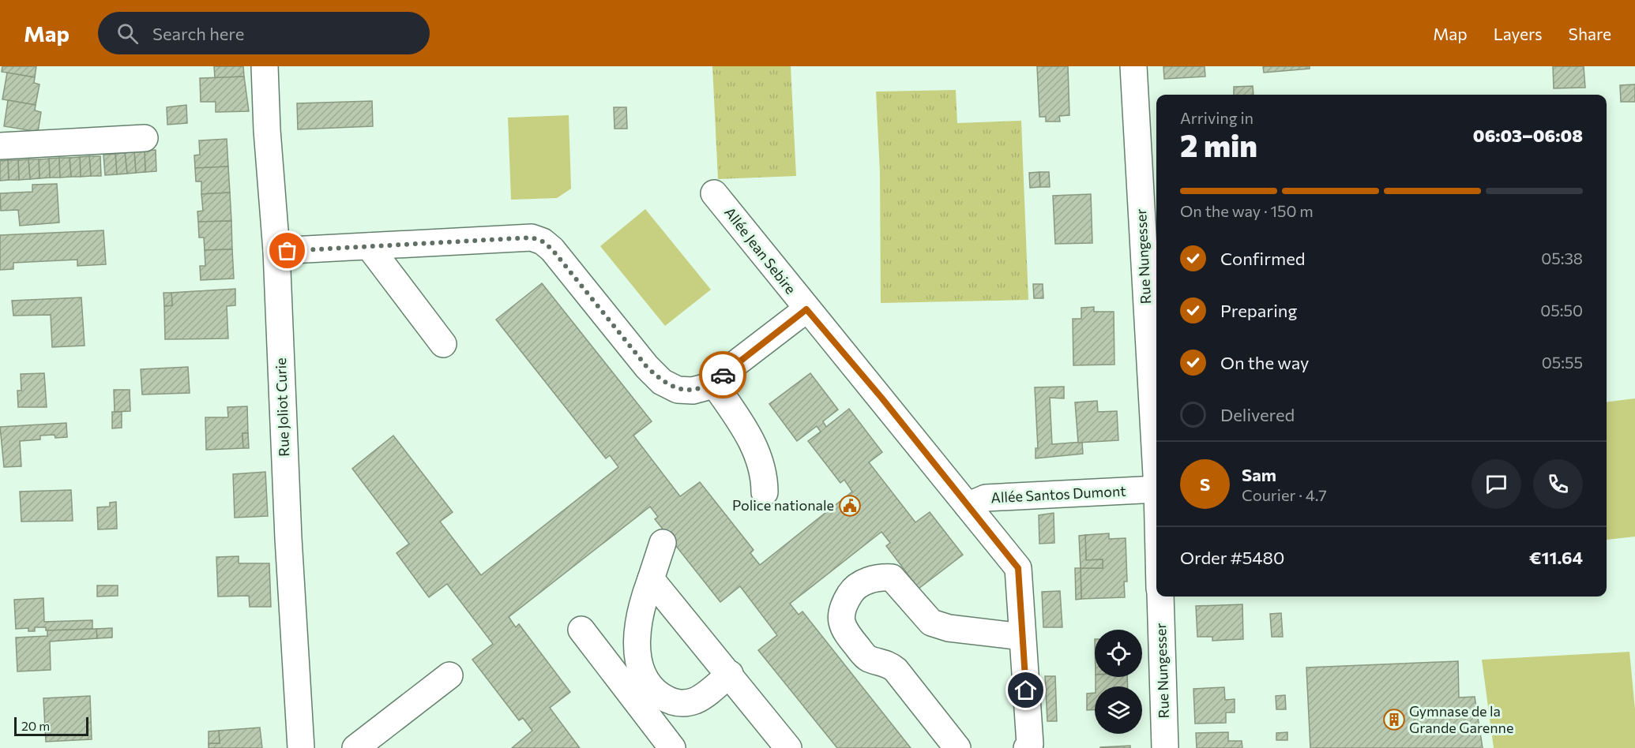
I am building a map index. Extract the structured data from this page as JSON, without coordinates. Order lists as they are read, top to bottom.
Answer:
{
  "streets": {
    "street": [
      "Allée Jean Sebire",
      "Rue Nungesser",
      "Rue Joliot Curie",
      "Allée Santos Dumont"
    ]
  },
  "crossings": [
    ["Allée Jean Sebire", "Allée Santos Dumont"]
  ],
  "places": {
    "public building": ["Police nationale"],
    "building": ["Gymnase de la Grande Garenne"]
  },
  "scale_bar": "20 m",
  "page": {
    "header": "Map",
    "search": "Search here",
    "nav": ["Map", "Layers", "Share"],
    "heading": ["2 min", "Arriving in", "06:03–06:08"],
    "panel": [
      "Sam",
      "Courier · 4.7",
      "Order #5480",
      "€11.64"
    ],
    "bar": "On the way · 150 m",
    "list": [
      ["Confirmed", "05:38"],
      ["Preparing", "05:50"],
      ["On the way", "05:55"],
      "Delivered"
    ],
    "round": "S",
    "scale": "20 m"
  }
}
